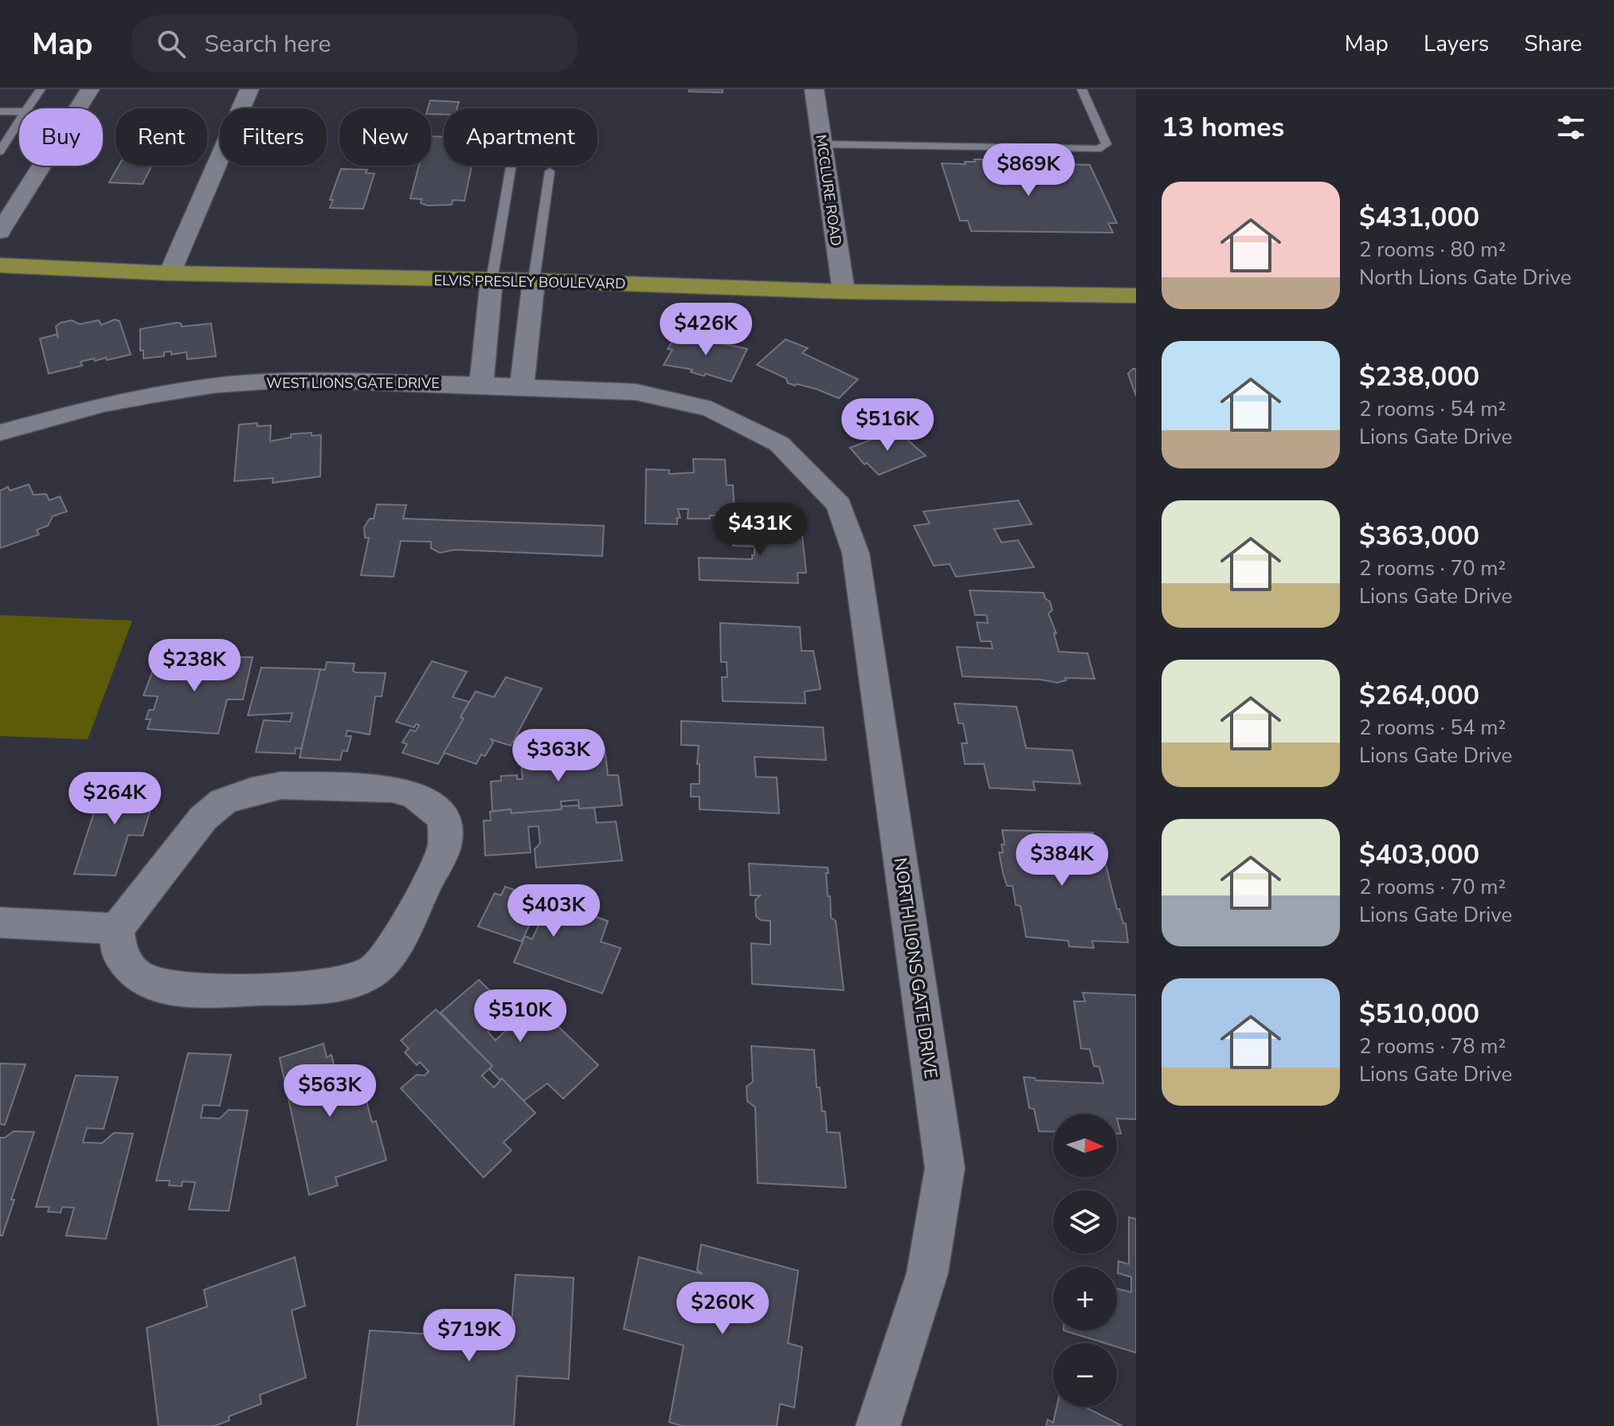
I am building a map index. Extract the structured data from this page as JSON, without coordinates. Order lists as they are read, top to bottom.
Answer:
{
  "streets": {
    "main road": ["ELVIS PRESLEY BOULEVARD"],
    "street": ["MCCLURE ROAD", "WEST LIONS GATE DRIVE", "NORTH LIONS GATE DRIVE"]
  },
  "crossings": [
    ["MCCLURE ROAD", "ELVIS PRESLEY BOULEVARD"],
    ["WEST LIONS GATE DRIVE", "NORTH LIONS GATE DRIVE"]
  ],
  "north": "right",
  "page": {
    "header": "Map",
    "search": "Search here",
    "nav": ["Map", "Layers", "Share"],
    "heading": "13 homes",
    "chip": [
      "Buy",
      "Rent",
      "Filters",
      "New",
      "Apartment"
    ],
    "price": [
      "$869K",
      "$426K",
      "$516K",
      "$431K",
      "$238K",
      "$363K",
      "$264K",
      "$384K",
      "$403K",
      "$510K",
      "$563K",
      "$260K",
      "$719K"
    ],
    "list": [
      {
        "name": "$431,000",
        "note": "2 rooms · 80 m² · North Lions Gate Drive"
      },
      {
        "name": "$238,000",
        "note": "2 rooms · 54 m² · Lions Gate Drive"
      },
      {
        "name": "$363,000",
        "note": "2 rooms · 70 m² · Lions Gate Drive"
      },
      {
        "name": "$264,000",
        "note": "2 rooms · 54 m² · Lions Gate Drive"
      },
      {
        "name": "$403,000",
        "note": "2 rooms · 70 m² · Lions Gate Drive"
      },
      {
        "name": "$510,000",
        "note": "2 rooms · 78 m² · Lions Gate Drive"
      }
    ],
    "map_buttons": ["+", "−"]
  }
}
